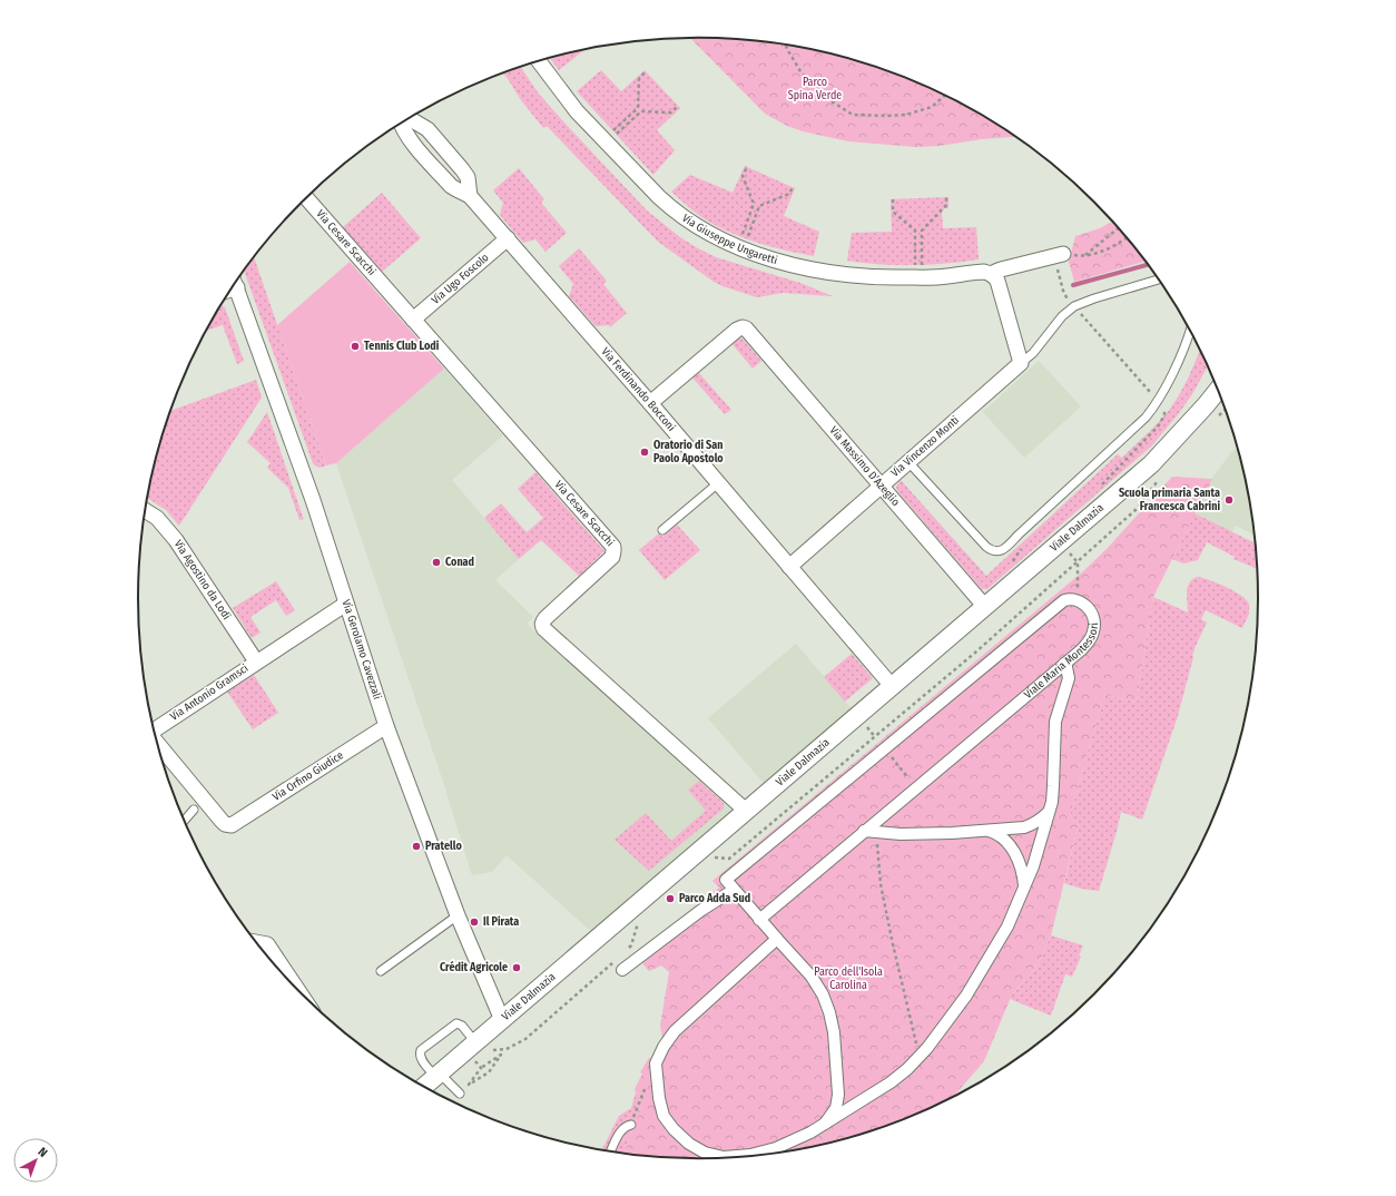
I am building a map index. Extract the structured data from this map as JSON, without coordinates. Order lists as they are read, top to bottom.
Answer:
{
  "streets": {
    "street": [
      "Via Giuseppe Ungaretti",
      "Via Cesare Scacchi",
      "Via Ugo Foscolo",
      "Via Ferdinando Bocconi",
      "Via Vincenzo Monti",
      "Via Massimo D’Azeglio",
      "Viale Dalmazia",
      "Via Agostino da Lodi",
      "Via Gerolamo Cavezzali",
      "Viale Maria Montessori",
      "Via Antonio Gramsci",
      "Via Orfino Giudice"
    ]
  },
  "crossings": [
    ["Via Cesare Scacchi", "Via Ugo Foscolo"],
    ["Via Cesare Scacchi", "Viale Dalmazia"],
    ["Via Ugo Foscolo", "Via Ferdinando Bocconi"],
    ["Via Ferdinando Bocconi", "Via Vincenzo Monti"],
    ["Via Ferdinando Bocconi", "Via Massimo D’Azeglio"],
    ["Via Ferdinando Bocconi", "Viale Dalmazia"],
    ["Via Vincenzo Monti", "Via Massimo D’Azeglio"],
    ["Via Massimo D’Azeglio", "Viale Dalmazia"],
    ["Viale Dalmazia", "Via Gerolamo Cavezzali"],
    ["Via Agostino da Lodi", "Via Antonio Gramsci"],
    ["Via Gerolamo Cavezzali", "Via Antonio Gramsci"],
    ["Via Gerolamo Cavezzali", "Via Orfino Giudice"],
    ["Via Antonio Gramsci", "Via Orfino Giudice"]
  ],
  "parks": ["Parco Spina Verde", "Parco dell'Isola Carolina"],
  "places": [
    "Tennis Club Lodi",
    "Oratorio di San Paolo Apostolo",
    "Scuola primaria Santa Francesca Cabrini",
    "Conad",
    "Pratello",
    "Parco Adda Sud",
    "Il Pirata",
    "Crédit Agricole"
  ],
  "north": "top right"
}
